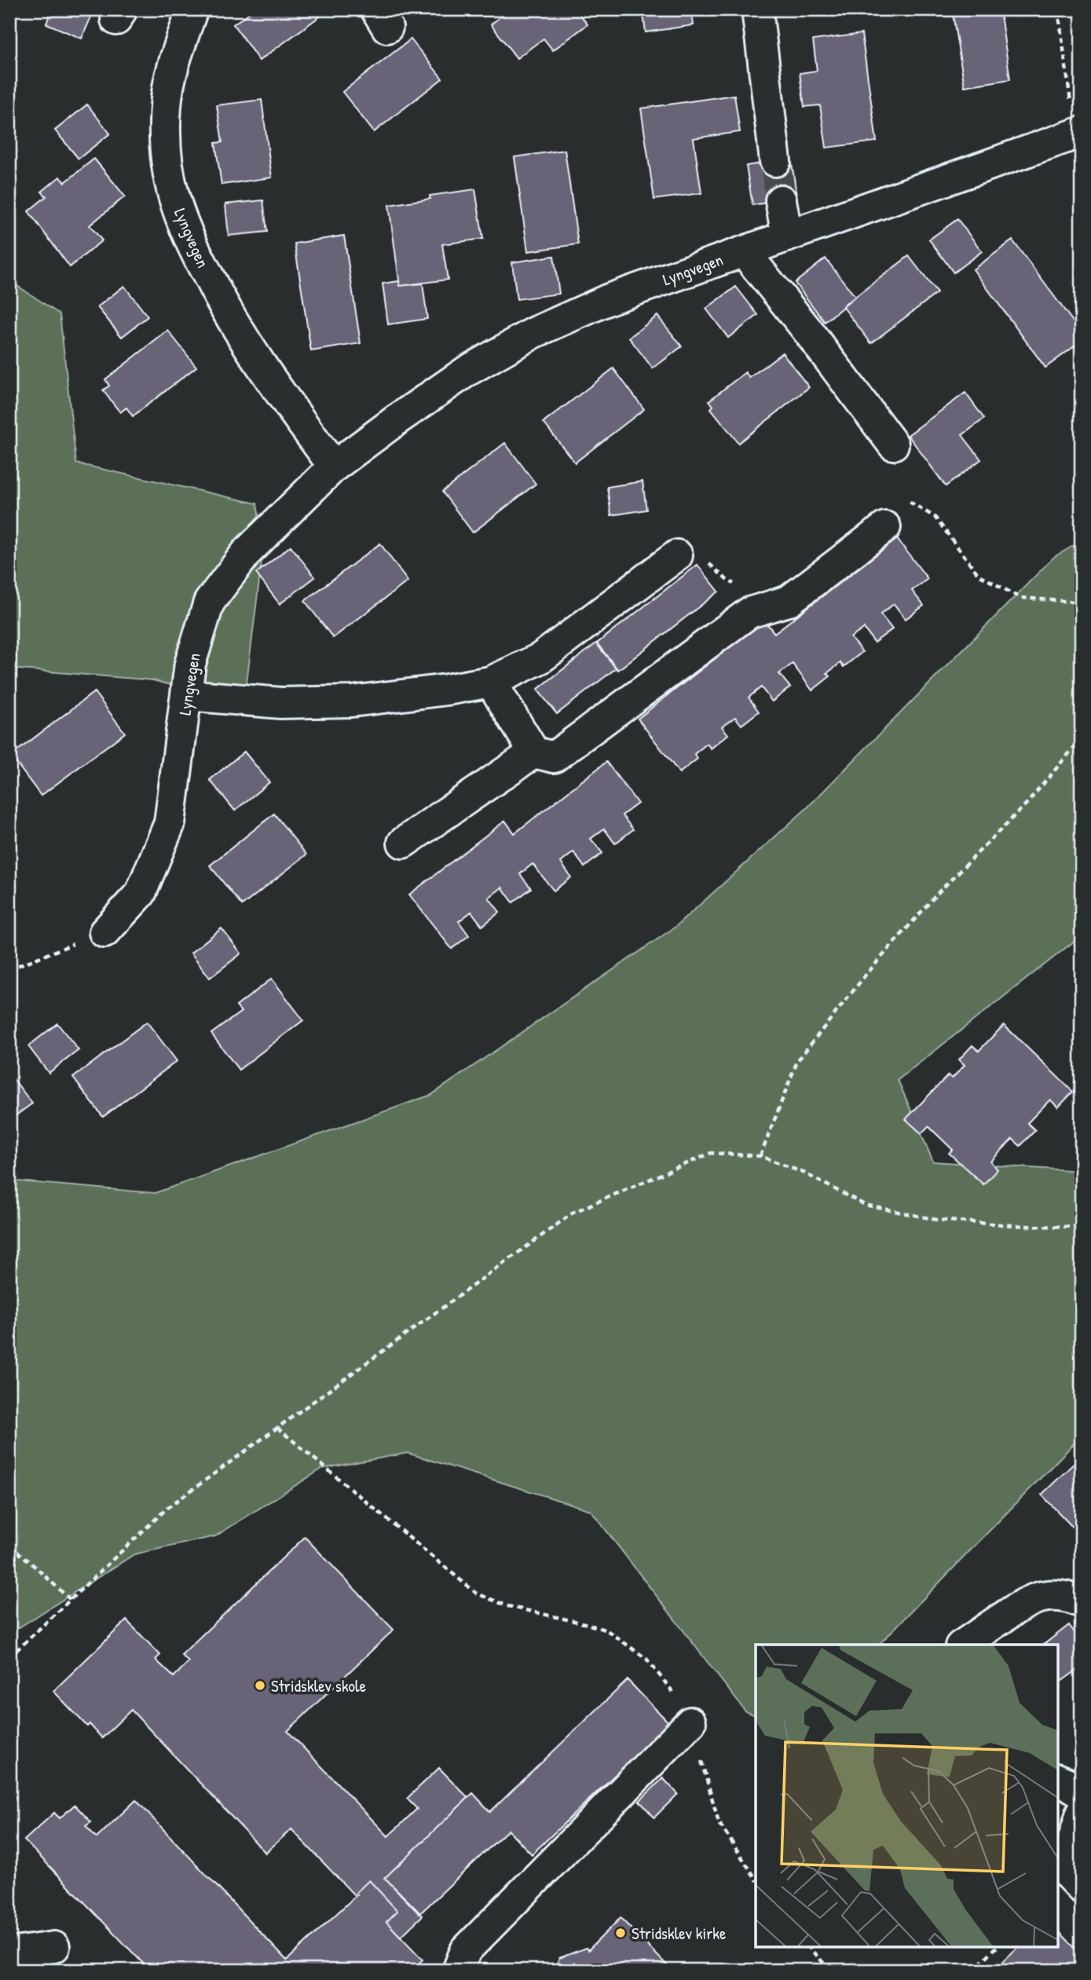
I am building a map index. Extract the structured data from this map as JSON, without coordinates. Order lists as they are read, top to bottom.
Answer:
{
  "streets": {
    "street": ["Lyngvegen"]
  },
  "places": ["Stridsklev skole", "Stridsklev kirke"]
}
